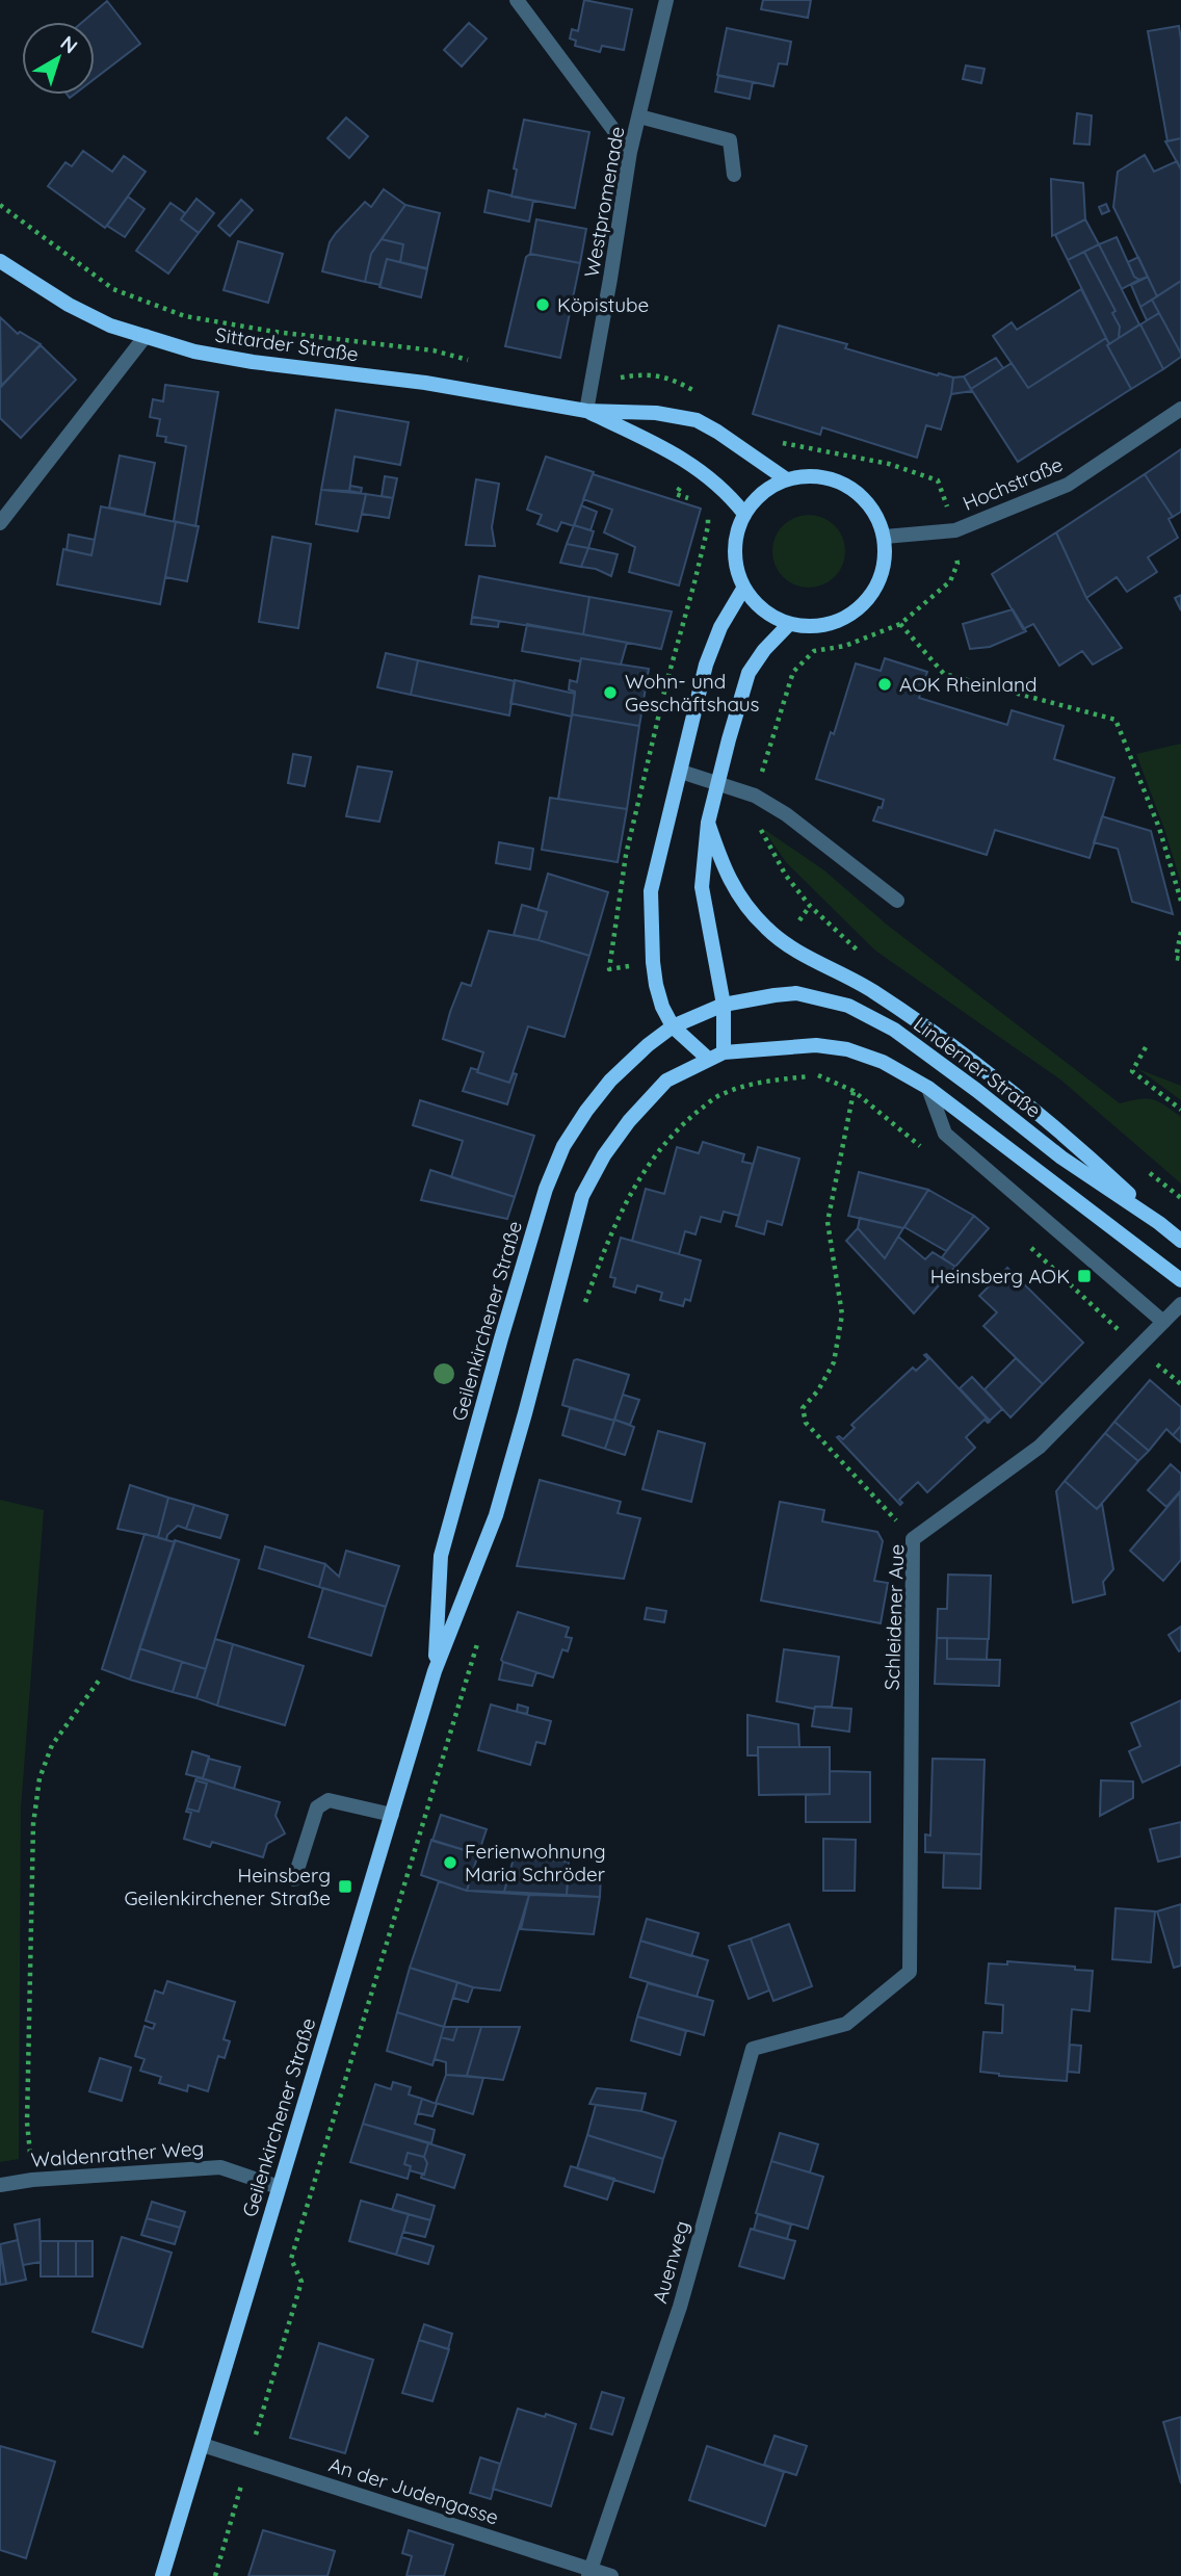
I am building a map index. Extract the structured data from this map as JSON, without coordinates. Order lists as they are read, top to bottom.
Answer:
{
  "streets": {
    "main road": ["Sittarder Straße", "Linderner Straße", "Geilenkirchener Straße"],
    "street": [
      "Westpromenade",
      "Hochstraße",
      "Schleidener Aue",
      "Waldenrather Weg",
      "Auenweg",
      "An der Judengasse"
    ]
  },
  "crossings": [
    ["Westpromenade", "Sittarder Straße"],
    ["Sittarder Straße", "Hochstraße"],
    ["Linderner Straße", "Geilenkirchener Straße"],
    ["Geilenkirchener Straße", "Waldenrather Weg"],
    ["Geilenkirchener Straße", "An der Judengasse"],
    ["Schleidener Aue", "Auenweg"],
    ["Auenweg", "An der Judengasse"]
  ],
  "places": {
    "other": [
      "Köpistube",
      "AOK Rheinland",
      "Wohn- und Geschäftshaus",
      "Ferienwohnung Maria Schröder"
    ],
    "transit": ["Heinsberg AOK", "Heinsberg Geilenkirchener Straße"]
  },
  "north": "top right"
}
